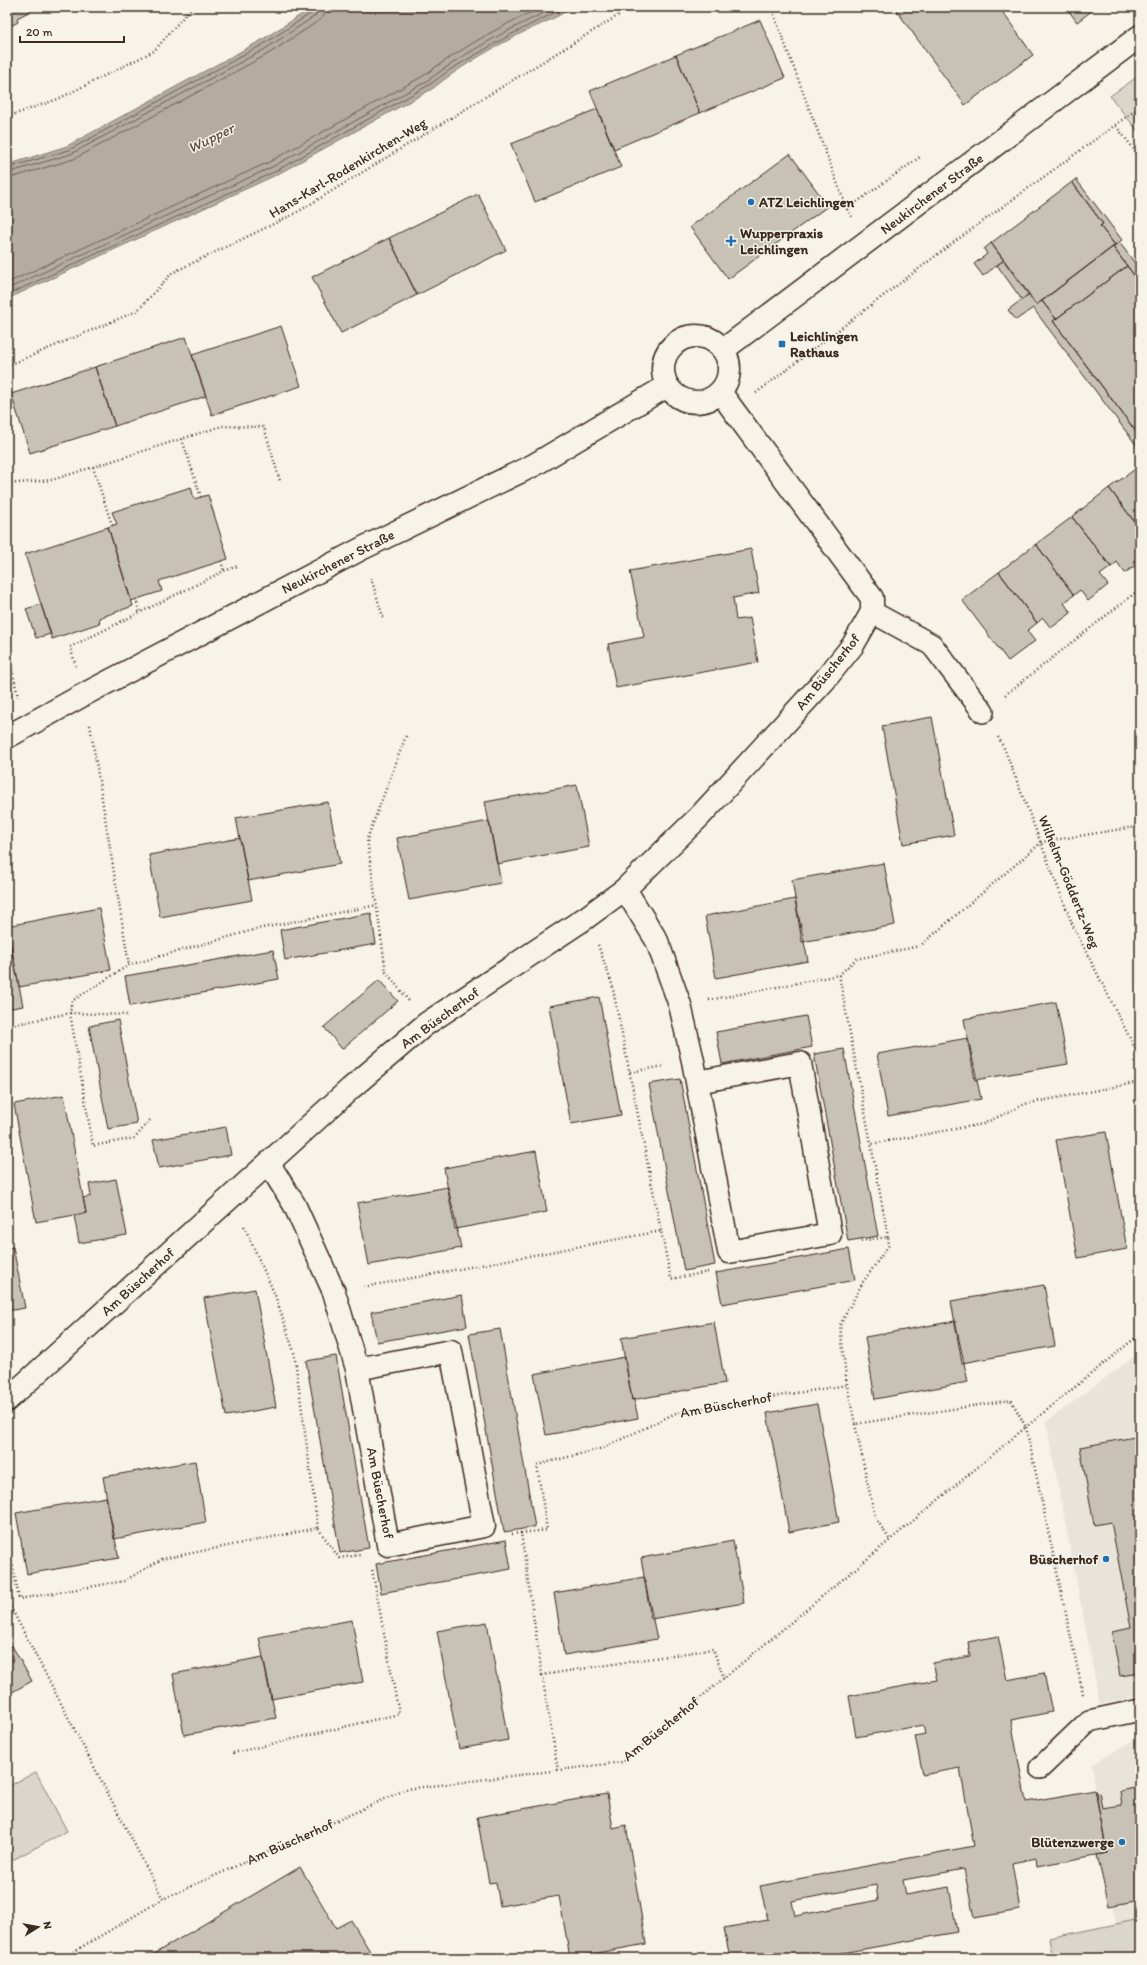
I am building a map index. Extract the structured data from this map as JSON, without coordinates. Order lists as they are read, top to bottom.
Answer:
{
  "streets": {
    "street": ["Neukirchener Straße", "Am Büscherhof"],
    "path": ["Hans-Karl-Rodenkirchen-Weg", "Wilhelm-Göddertz-Weg"]
  },
  "water": ["Wupper"],
  "places": {
    "other": ["ATZ Leichlingen", "Büscherhof", "Blütenzwerge"],
    "health": ["Wupperpraxis Leichlingen"],
    "transit": ["Leichlingen Rathaus"]
  },
  "scale_bar": "20 m",
  "north": "right"
}
